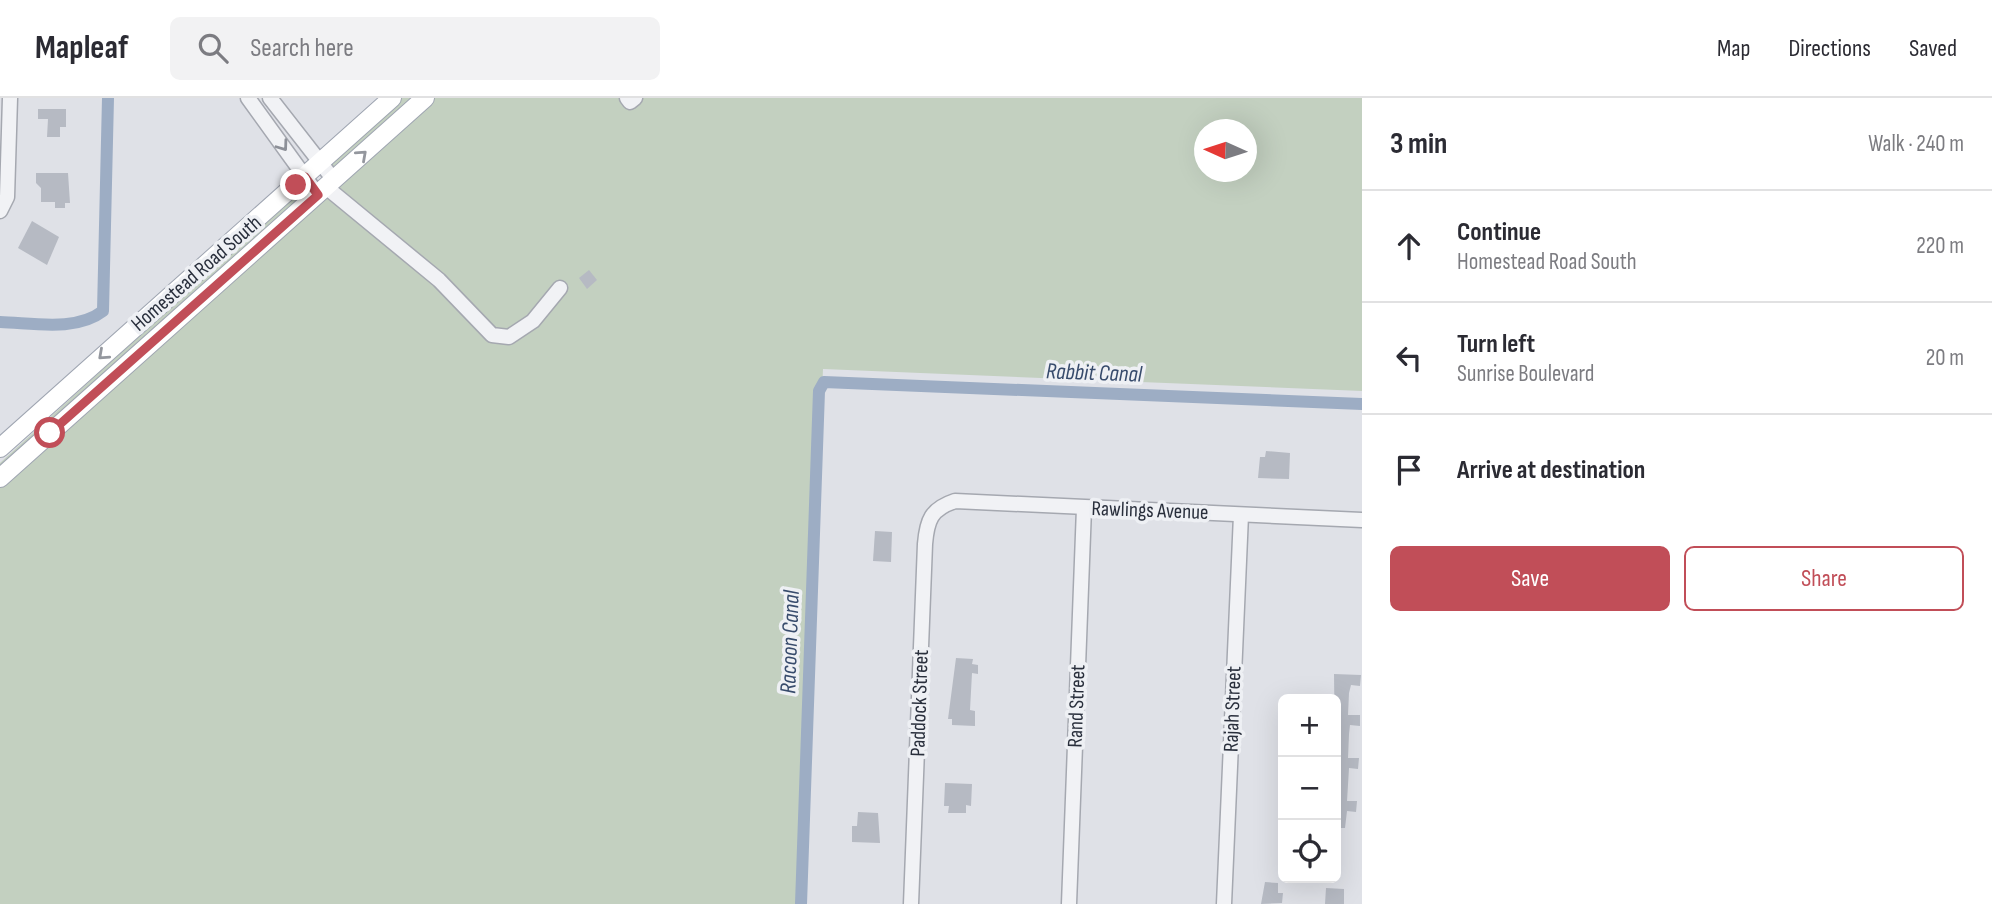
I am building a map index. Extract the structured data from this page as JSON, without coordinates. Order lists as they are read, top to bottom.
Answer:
{
  "streets": {
    "main road": ["Homestead Road South"],
    "street": [
      "Rawlings Avenue",
      "Paddock Street",
      "Rand Street",
      "Rajah Street"
    ]
  },
  "crossings": [
    ["Rawlings Avenue", "Paddock Street"],
    ["Rawlings Avenue", "Rand Street"],
    ["Rawlings Avenue", "Rajah Street"]
  ],
  "water": ["Rabbit Canal", "Racoon Canal"],
  "north": "left",
  "page": {
    "header": "Mapleaf",
    "search": "Search here",
    "nav": ["Map", "Directions", "Saved"],
    "heading": ["3 min", "Walk · 240 m"],
    "list": [
      ["Continue", "Homestead Road South", "220 m"],
      ["Turn left", "Sunrise Boulevard", "20 m"],
      "Arrive at destination"
    ],
    "buttons": ["Save", "Share"],
    "map_buttons": ["+", "−"]
  }
}
